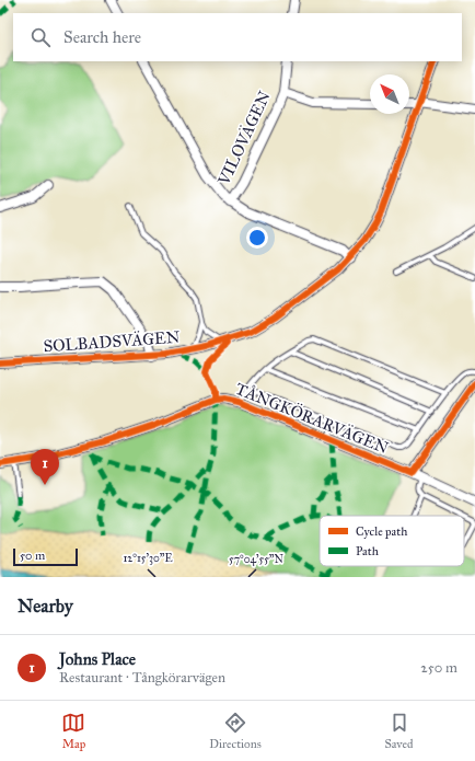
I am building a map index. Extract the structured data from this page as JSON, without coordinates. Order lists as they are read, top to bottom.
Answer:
{
  "streets": {
    "street": ["VILOVÄGEN", "SOLBADSVÄGEN", "TÅNGKÖRARVÄGEN"]
  },
  "legend": ["Cycle path", "Path"],
  "scale_bar": "50 m",
  "north": "top left",
  "page": {
    "search": "Search here",
    "pins": "1",
    "scale": "50 m",
    "heading": "Nearby",
    "list": [
      {
        "mark": "1",
        "name": "Johns Place",
        "note": "Restaurant · Tångkörarvägen",
        "value": "250 m"
      }
    ],
    "nav": ["Map", "Directions", "Saved"]
  },
  "coordinates": ["12°15'30\"E", "57°04'55\"N"]
}
